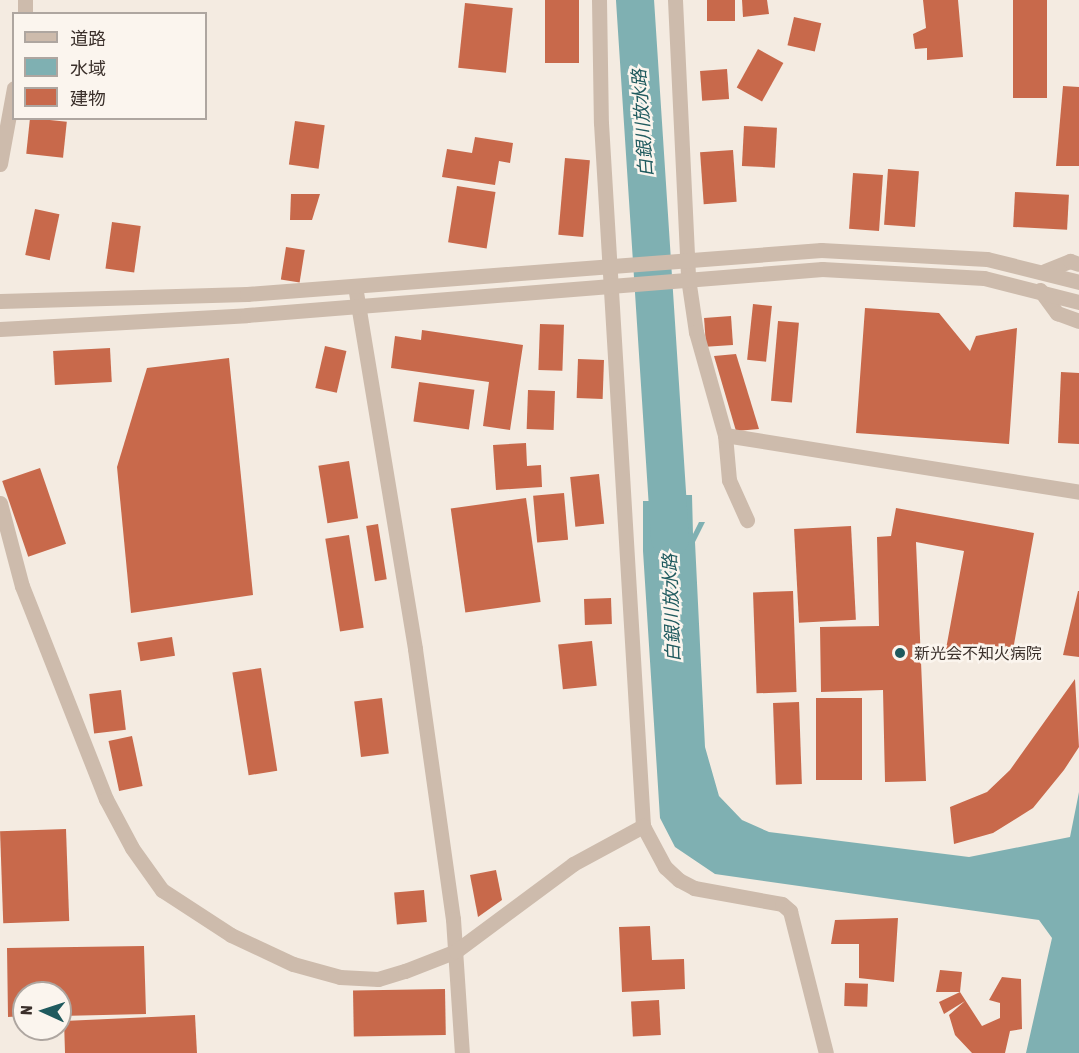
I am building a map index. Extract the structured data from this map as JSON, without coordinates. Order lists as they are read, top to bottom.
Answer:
{
  "water": ["白銀川放水路"],
  "places": ["新光会不知火病院"],
  "legend": ["道路", "水域", "建物"],
  "north": "left"
}
